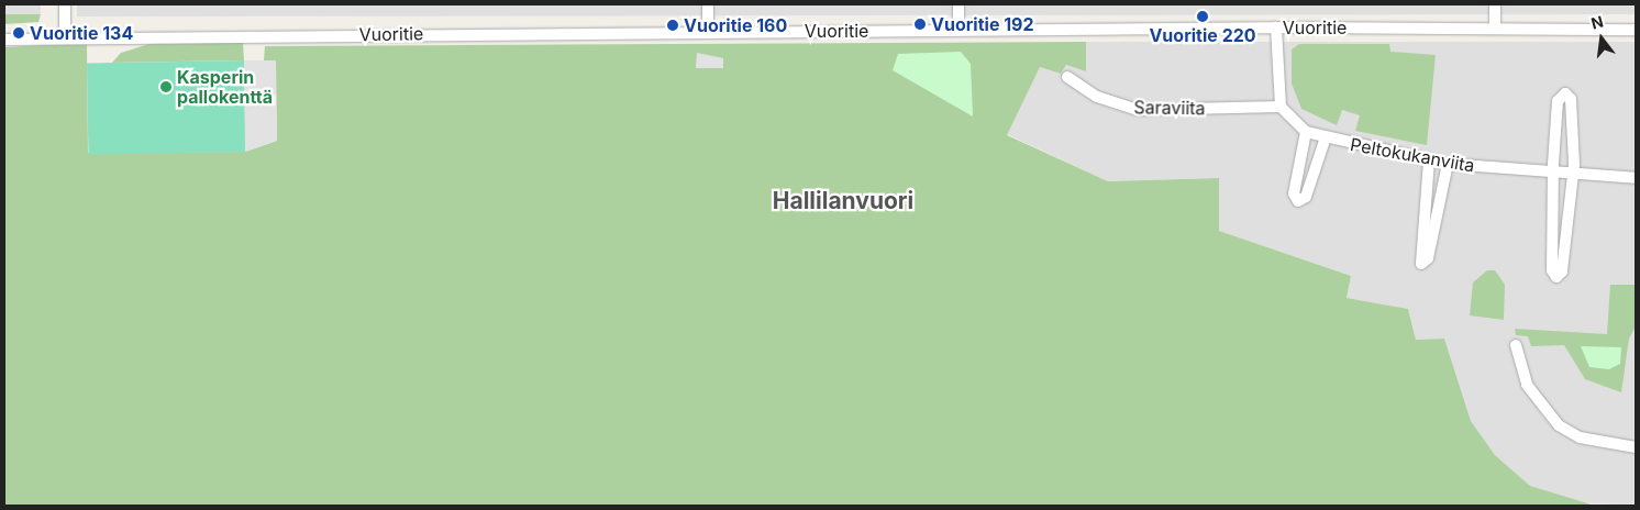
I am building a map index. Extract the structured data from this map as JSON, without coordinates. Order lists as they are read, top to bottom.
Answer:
{
  "streets": {
    "street": ["Vuoritie", "Saraviita", "Peltokukanviita"]
  },
  "crossings": [
    ["Saraviita", "Peltokukanviita"]
  ],
  "districts": ["Hallilanvuori"],
  "places": [
    "Vuoritie 220",
    "Vuoritie 192",
    "Vuoritie 160",
    "Vuoritie 134",
    "Kasperin pallokenttä"
  ],
  "north": "top"
}
